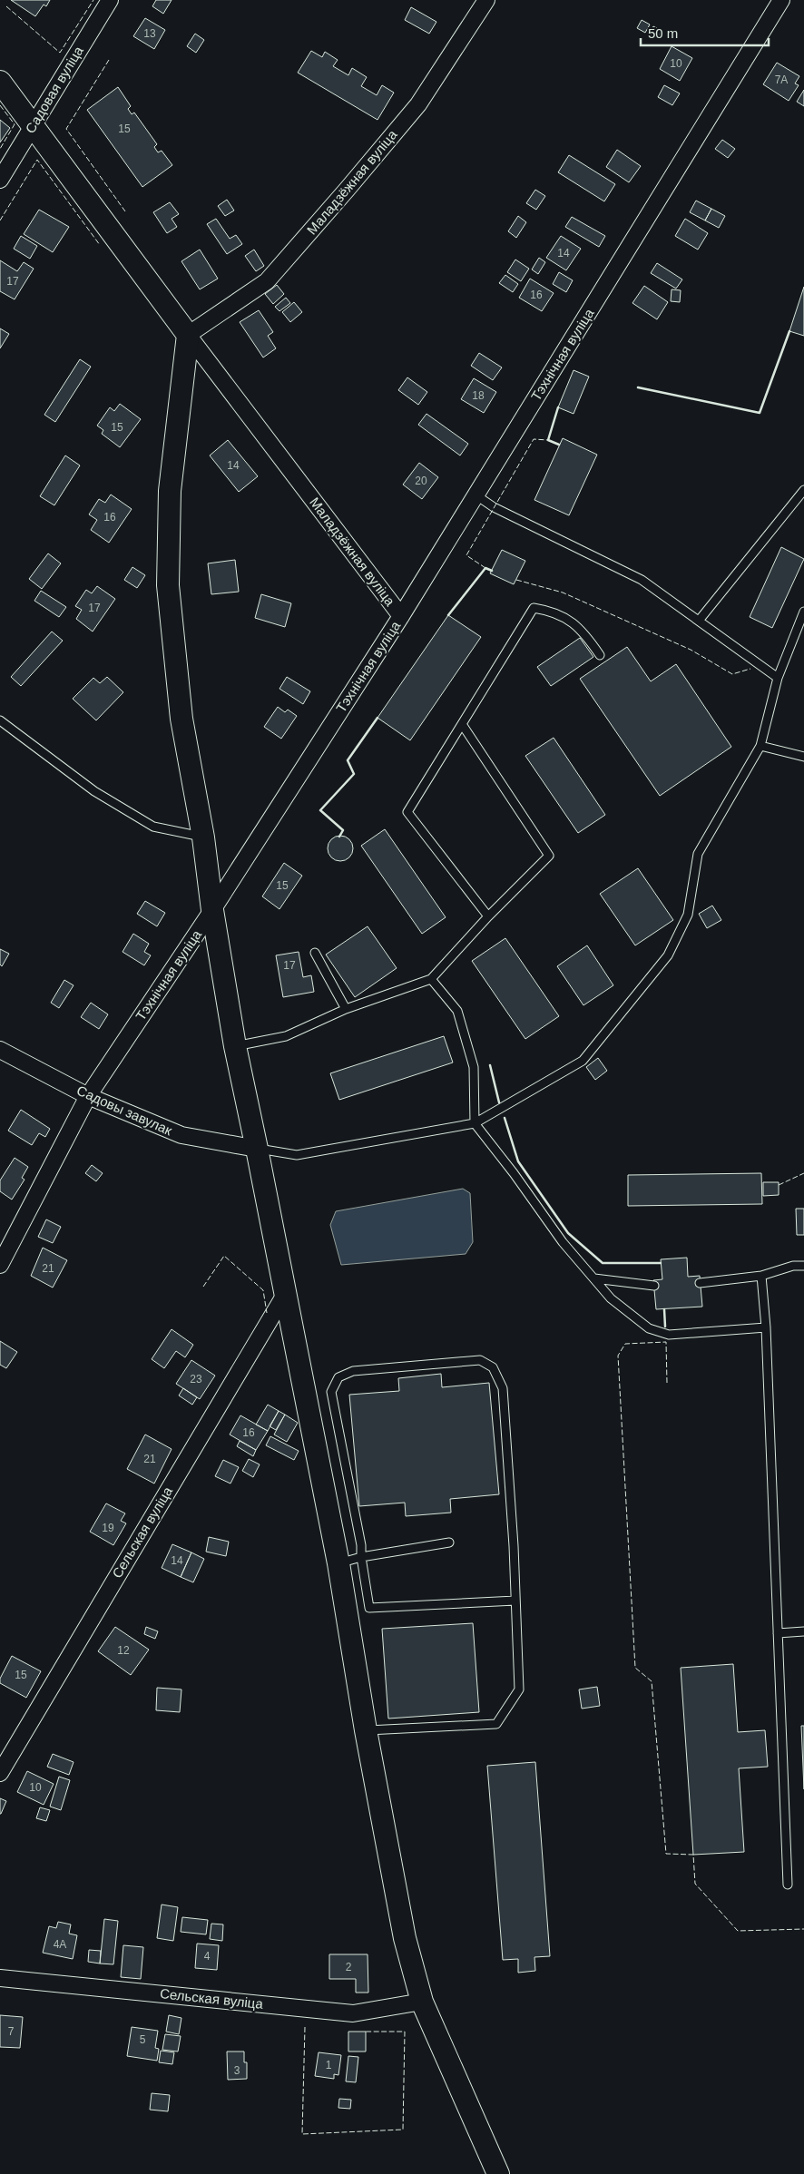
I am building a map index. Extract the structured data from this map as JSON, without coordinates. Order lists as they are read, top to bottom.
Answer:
{
  "streets": {
    "street": [
      "Садовая вуліца",
      "Маладзёжная вуліца",
      "Тэхнічная вуліца",
      "Садовы завулак",
      "Сельская вуліца"
    ]
  },
  "crossings": [
    ["Садовая вуліца", "Маладзёжная вуліца"],
    ["Маладзёжная вуліца", "Тэхнічная вуліца"],
    ["Тэхнічная вуліца", "Садовы завулак"]
  ],
  "house_numbers": [
    "13",
    "10",
    "7А",
    "15",
    "14",
    "17",
    "16",
    "18",
    "15",
    "14",
    "20",
    "16",
    "17",
    "15",
    "17",
    "21",
    "23",
    "16",
    "21",
    "19",
    "14",
    "12",
    "15",
    "10",
    "4А",
    "4",
    "2",
    "7",
    "5",
    "1",
    "3"
  ],
  "scale_bar": "50 m"
}
